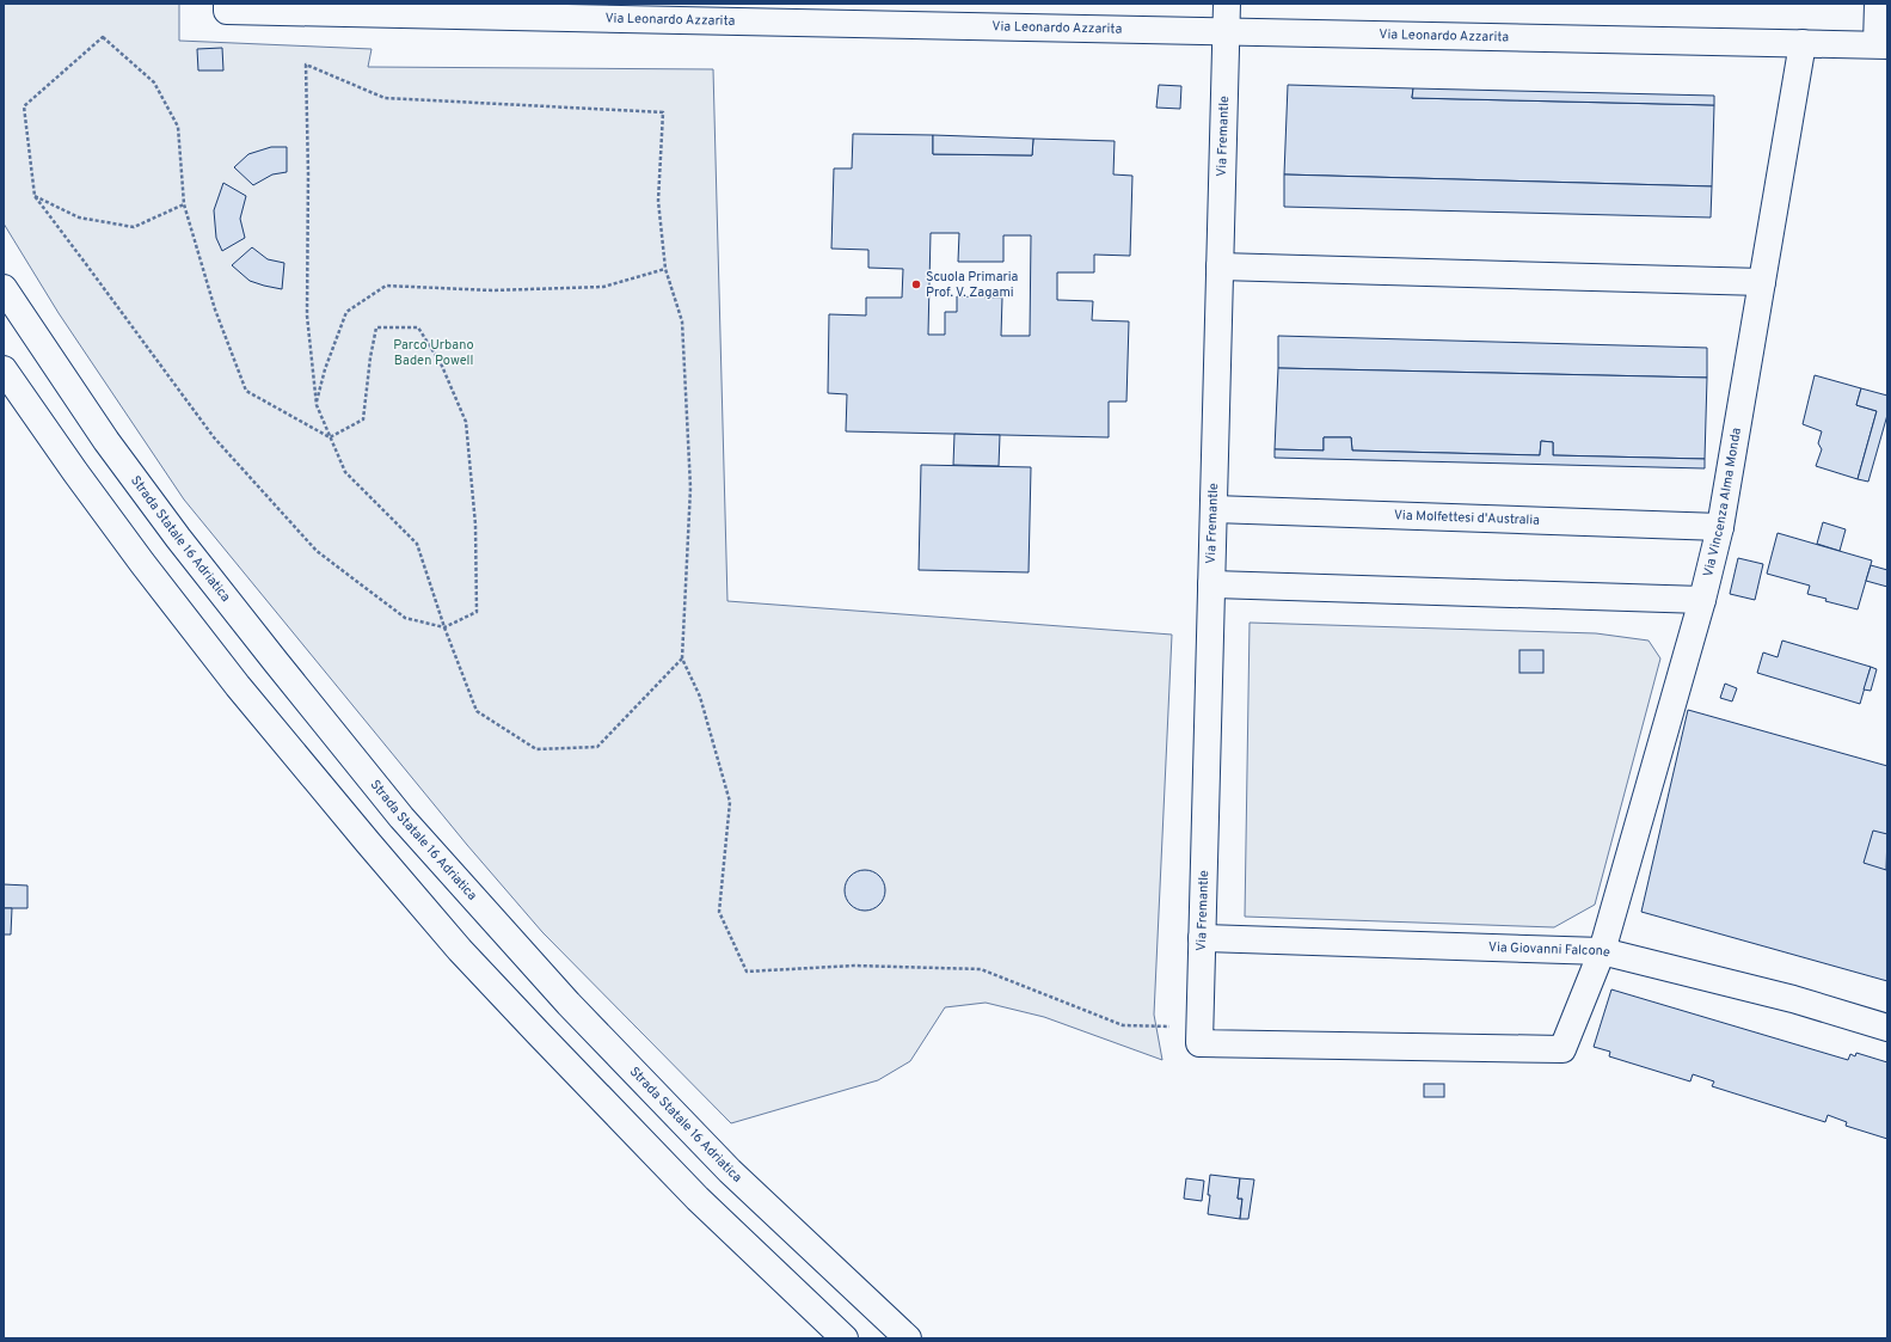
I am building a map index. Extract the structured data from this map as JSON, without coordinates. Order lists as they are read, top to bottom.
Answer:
{
  "streets": {
    "main road": [
      "Via Leonardo Azzarita",
      "Via Fremantle",
      "Via Vincenza Alma Monda",
      "Via Molfettesi d'Australia",
      "Strada Statale 16 Adriatica",
      "Via Giovanni Falcone"
    ]
  },
  "crossings": [
    ["Via Leonardo Azzarita", "Via Fremantle"],
    ["Via Leonardo Azzarita", "Via Vincenza Alma Monda"],
    ["Via Fremantle", "Via Vincenza Alma Monda"],
    ["Via Fremantle", "Via Molfettesi d'Australia"],
    ["Via Fremantle", "Via Giovanni Falcone"],
    ["Via Vincenza Alma Monda", "Via Molfettesi d'Australia"],
    ["Via Vincenza Alma Monda", "Via Giovanni Falcone"]
  ],
  "parks": ["Parco Urbano Baden Powell"],
  "places": ["Scuola Primaria Prof. V. Zagami"]
}
